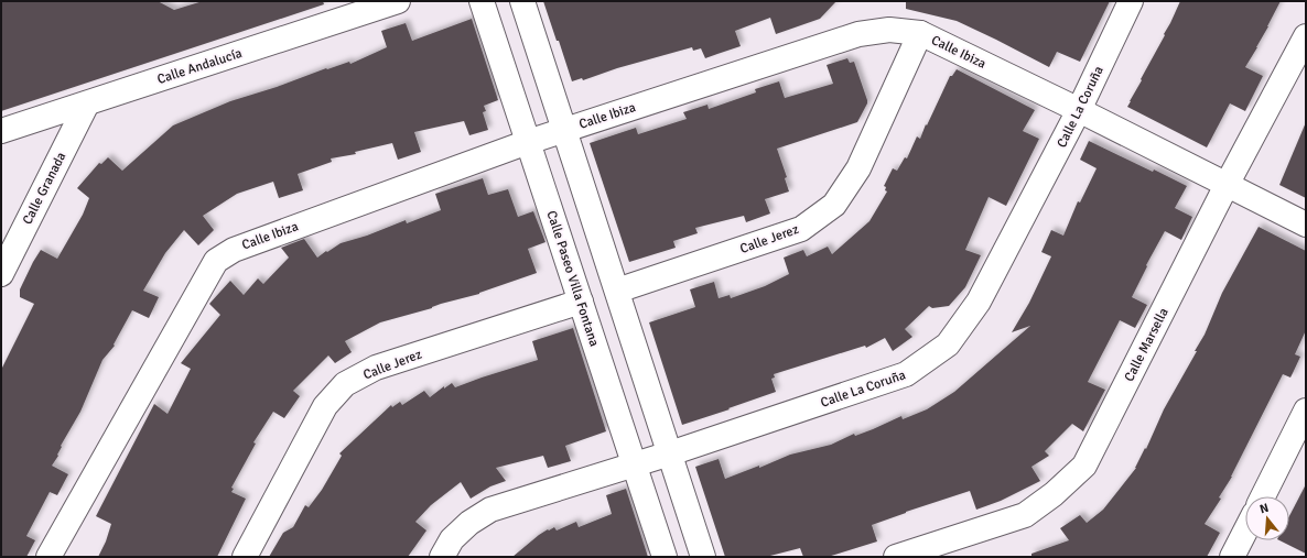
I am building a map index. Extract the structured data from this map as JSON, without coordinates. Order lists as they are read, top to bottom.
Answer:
{
  "streets": {
    "street": [
      "Calle Ibiza",
      "Calle Andalucía",
      "Calle La Coruña",
      "Calle Granada",
      "Calle Jerez",
      "Calle Paseo Villa Fontana",
      "Calle Marsella"
    ]
  },
  "crossings": [
    ["Calle Ibiza", "Calle La Coruña"],
    ["Calle Ibiza", "Calle Jerez"],
    ["Calle Ibiza", "Calle Paseo Villa Fontana"],
    ["Calle Ibiza", "Calle Marsella"],
    ["Calle Andalucía", "Calle Granada"],
    ["Calle La Coruña", "Calle Paseo Villa Fontana"],
    ["Calle Jerez", "Calle Paseo Villa Fontana"]
  ],
  "north": "top"
}
